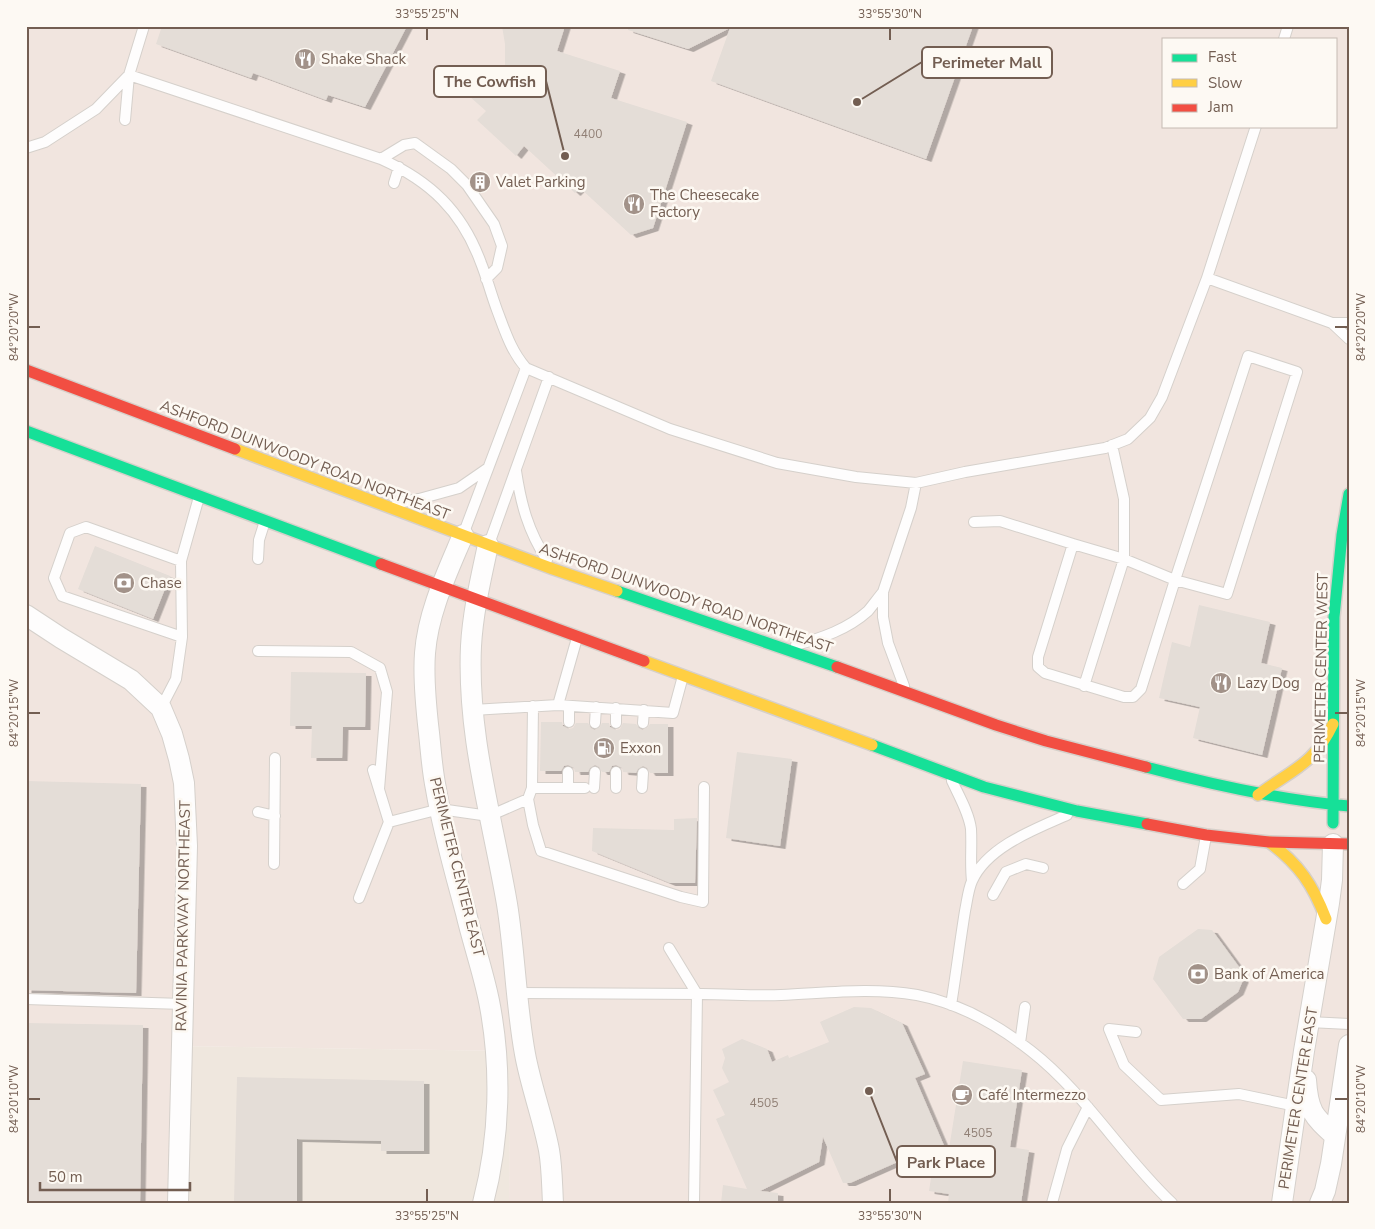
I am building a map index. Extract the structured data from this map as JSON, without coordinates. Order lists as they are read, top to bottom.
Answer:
{
  "streets": {
    "main road": ["ASHFORD DUNWOODY ROAD NORTHEAST", "PERIMETER CENTER WEST"],
    "street": ["PERIMETER CENTER EAST", "RAVINIA PARKWAY NORTHEAST"]
  },
  "crossings": [
    ["ASHFORD DUNWOODY ROAD NORTHEAST", "PERIMETER CENTER WEST"],
    ["ASHFORD DUNWOODY ROAD NORTHEAST", "PERIMETER CENTER EAST"],
    ["PERIMETER CENTER WEST", "PERIMETER CENTER EAST"]
  ],
  "places": {
    "restaurant": ["Shake Shack", "The Cheesecake Factory", "Lazy Dog"],
    "other": ["Perimeter Mall", "The Cowfish", "Park Place"],
    "building": ["Valet Parking"],
    "bank": ["Chase", "Bank of America"],
    "fuel station": ["Exxon"],
    "cafe": ["Café Intermezzo"]
  },
  "house_numbers": ["4400", "4505", "4505"],
  "legend": ["Fast", "Slow", "Jam"],
  "scale_bar": "50 m",
  "coordinates": [
    "33°55'25\"N",
    "33°55'30\"N",
    "84°20'20\"W",
    "84°20'15\"W",
    "84°20'10\"W"
  ]
}
